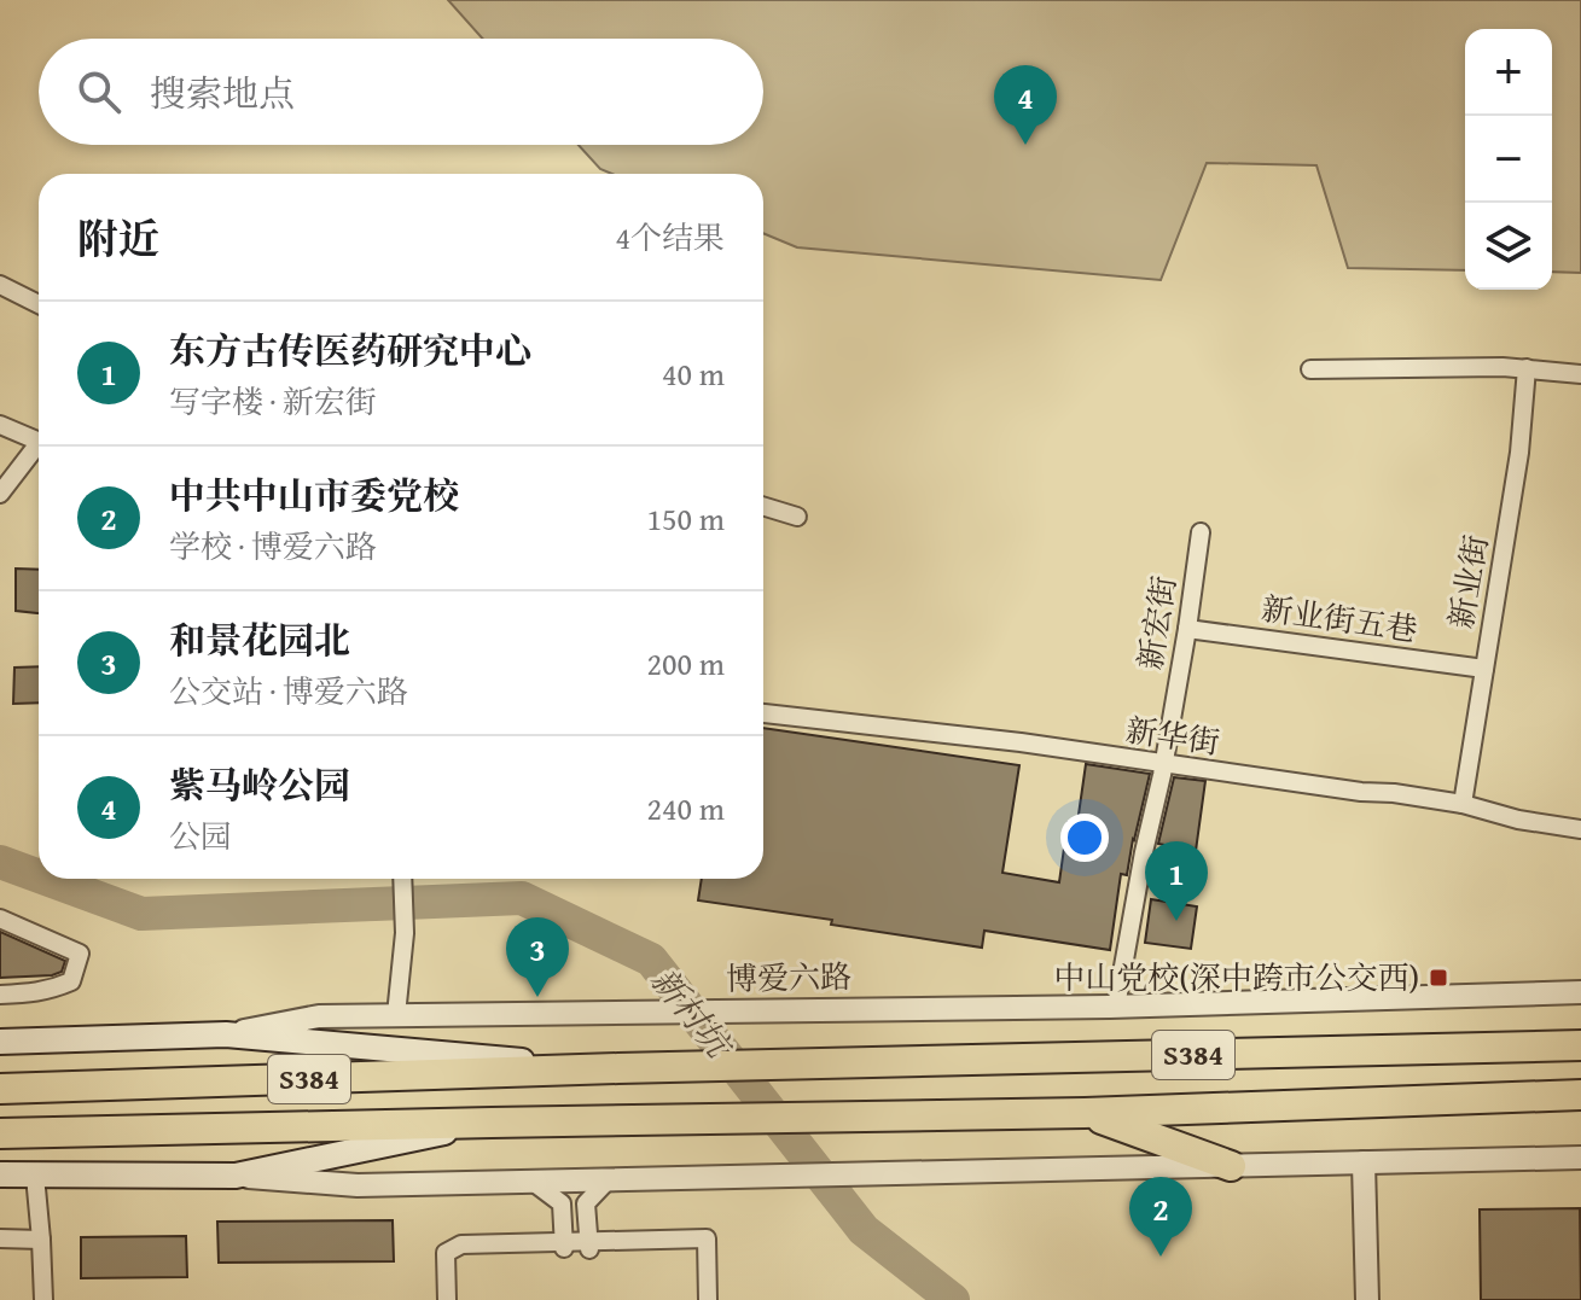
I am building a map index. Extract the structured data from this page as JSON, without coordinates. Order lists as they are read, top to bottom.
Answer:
{
  "streets": {
    "highway": ["S384"],
    "main road": ["博爱六路"],
    "street": [
      "新业街",
      "新业街五巷",
      "新宏街",
      "新华街"
    ]
  },
  "crossings": [
    ["新业街", "新业街五巷"],
    ["新业街", "新华街"],
    ["新业街五巷", "新宏街"],
    ["新宏街", "新华街"],
    ["新宏街", "博爱六路"]
  ],
  "water": ["新村坑"],
  "places": {
    "transit": ["中山党校(深中跨市公交西)"]
  },
  "page": {
    "map_buttons": ["+", "−"],
    "search": "搜索地点",
    "pins": [
      "4",
      "1",
      "3",
      "2"
    ],
    "heading": ["附近", "4个结果"],
    "list": [
      {
        "mark": "1",
        "name": "东方古传医药研究中心",
        "note": "写字楼 · 新宏街",
        "value": "40 m"
      },
      {
        "mark": "2",
        "name": "中共中山市委党校",
        "note": "学校 · 博爱六路",
        "value": "150 m"
      },
      {
        "mark": "3",
        "name": "和景花园北",
        "note": "公交站 · 博爱六路",
        "value": "200 m"
      },
      {
        "mark": "4",
        "name": "紫马岭公园",
        "note": "公园",
        "value": "240 m"
      }
    ]
  }
}
